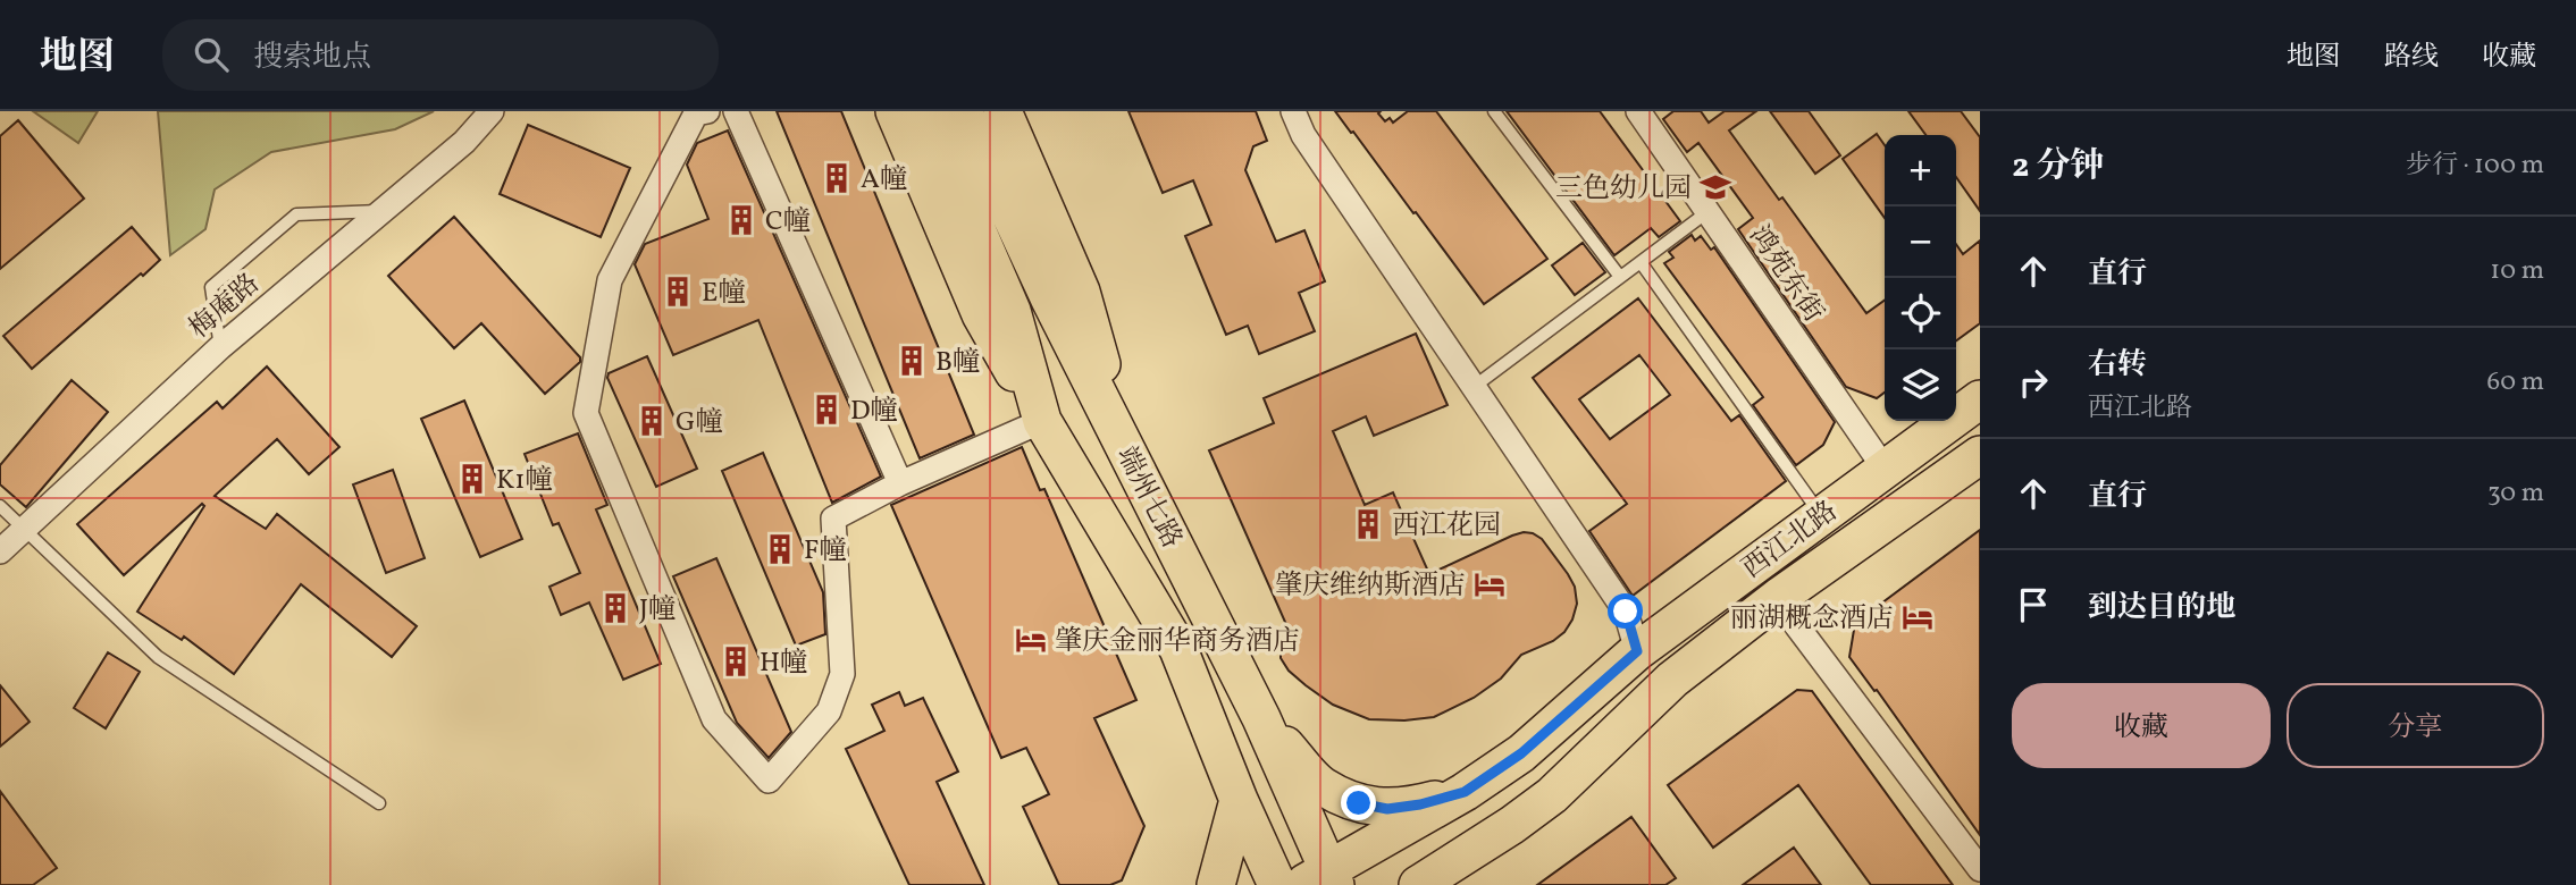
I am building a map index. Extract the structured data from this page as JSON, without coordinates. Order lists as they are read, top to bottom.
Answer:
{
  "streets": {
    "main road": ["端州七路", "西江北路"],
    "street": ["鸿苑东街", "梅庵路"]
  },
  "crossings": [
    ["鸿苑东街", "西江北路"],
    ["端州七路", "西江北路"]
  ],
  "places": {
    "building": [
      "A幢",
      "C幢",
      "E幢",
      "B幢",
      "D幢",
      "G幢",
      "K1幢",
      "西江花园",
      "F幢",
      "J幢",
      "H幢"
    ],
    "school or university": ["三色幼儿园"],
    "hotel": ["肇庆维纳斯酒店", "丽湖概念酒店", "肇庆金丽华商务酒店"]
  },
  "page": {
    "header": "地图",
    "search": "搜索地点",
    "nav": ["地图", "路线", "收藏"],
    "heading": ["2 分钟", "步行 · 100 m"],
    "map_buttons": ["+", "−"],
    "list": [
      ["直行", "10 m"],
      ["右转", "西江北路", "60 m"],
      ["直行", "30 m"],
      "到达目的地"
    ],
    "buttons": ["收藏", "分享"]
  }
}
